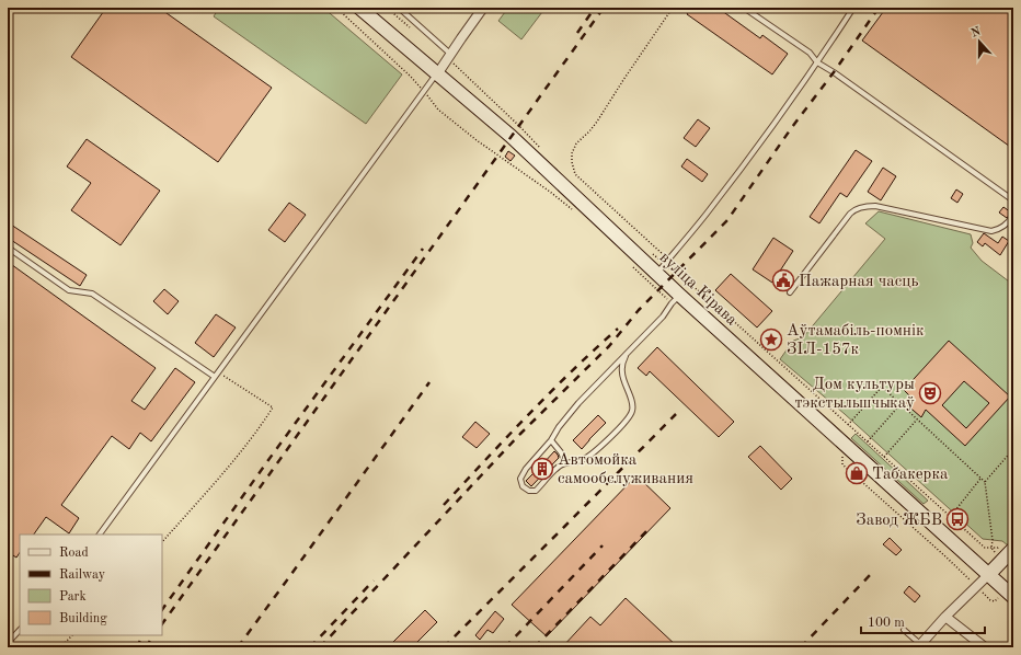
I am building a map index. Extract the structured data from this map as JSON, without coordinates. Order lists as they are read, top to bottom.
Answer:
{
  "streets": {
    "main road": ["вуліца Кірава"]
  },
  "places": {
    "public building": ["Пажарная часць"],
    "place": ["Аўтамабіль-помнік ЗІЛ-157к"],
    "theatre": ["Дом культуры тэкстыльшчыкаў"],
    "building": ["Автомойка самообслуживания"],
    "shop": ["Табакерка"],
    "bus stop": ["Завод ЖБВ"]
  },
  "legend": [
    "Road",
    "Railway",
    "Park",
    "Building"
  ],
  "scale_bar": "100 m",
  "north": "top"
}
